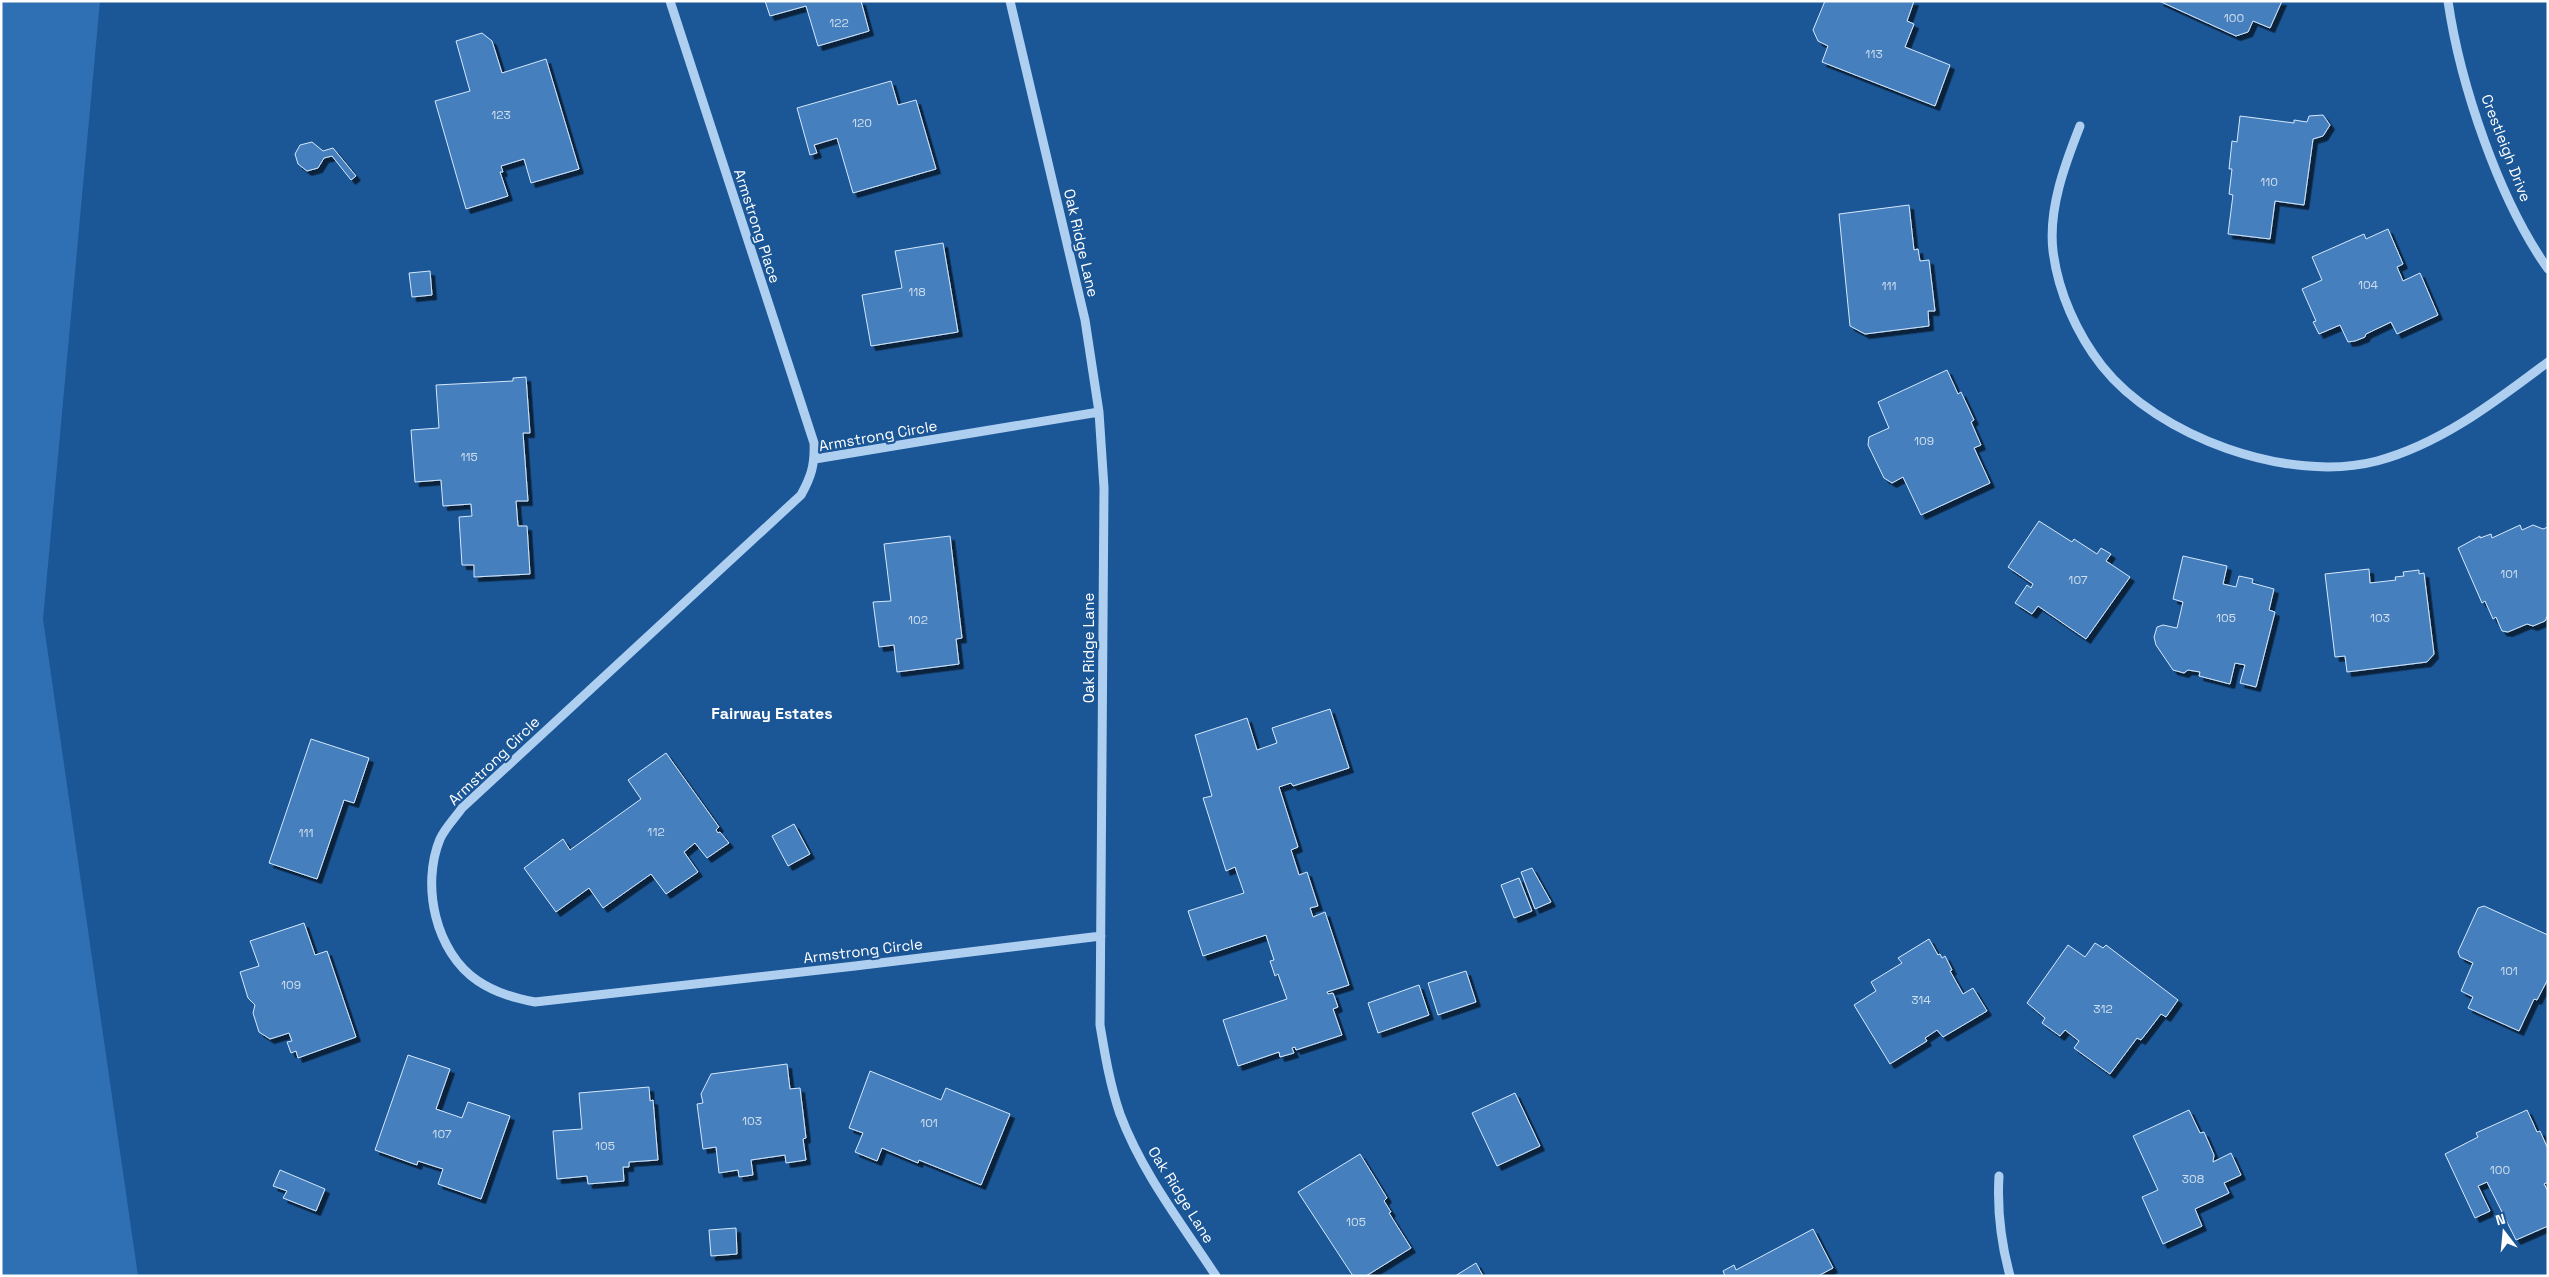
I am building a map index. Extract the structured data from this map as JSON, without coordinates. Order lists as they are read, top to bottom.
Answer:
{
  "streets": {
    "street": [
      "Crestleigh Drive",
      "Armstrong Place",
      "Oak Ridge Lane",
      "Armstrong Circle"
    ]
  },
  "crossings": [
    ["Armstrong Place", "Armstrong Circle"],
    ["Oak Ridge Lane", "Armstrong Circle"]
  ],
  "districts": ["Fairway Estates"],
  "house_numbers": [
    "100",
    "122",
    "113",
    "123",
    "120",
    "110",
    "104",
    "111",
    "118",
    "109",
    "115",
    "101",
    "107",
    "105",
    "103",
    "102",
    "112",
    "111",
    "101",
    "109",
    "314",
    "312",
    "103",
    "101",
    "107",
    "105",
    "100",
    "308",
    "105"
  ],
  "north": "top"
}
